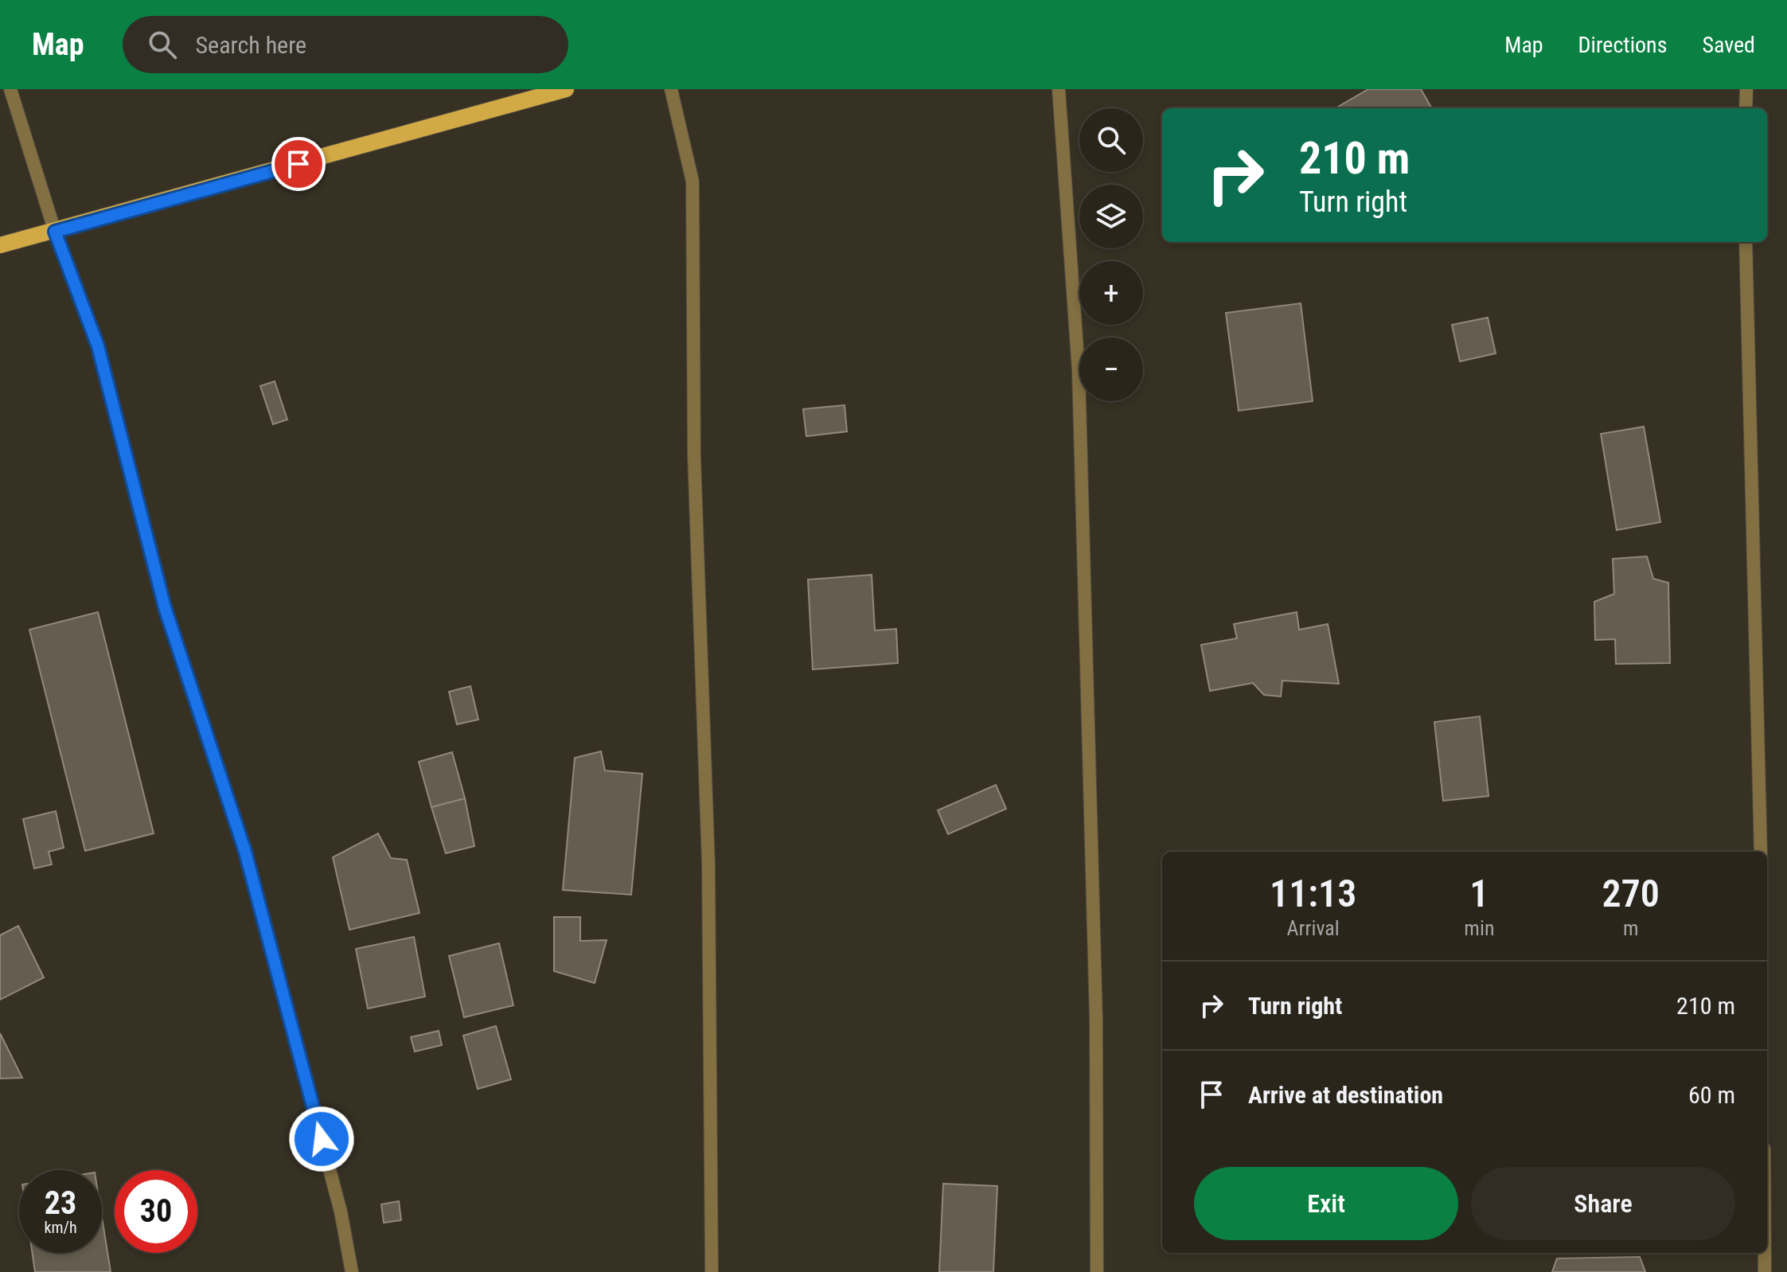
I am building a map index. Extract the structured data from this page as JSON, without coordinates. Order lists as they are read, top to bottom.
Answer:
{
  "page": {
    "header": "Map",
    "search": "Search here",
    "nav": ["Map", "Directions", "Saved"],
    "map_buttons": ["+", "−"],
    "turn": ["210 m", "Turn right"],
    "eta": [
      "11:13",
      "Arrival",
      "1",
      "min",
      "270",
      "m"
    ],
    "list": [
      {
        "name": "Turn right",
        "value": "210 m"
      },
      {
        "name": "Arrive at destination",
        "value": "60 m"
      }
    ],
    "buttons": ["Exit", "Share"],
    "speed": "23 km/h",
    "limit": "30"
  }
}
